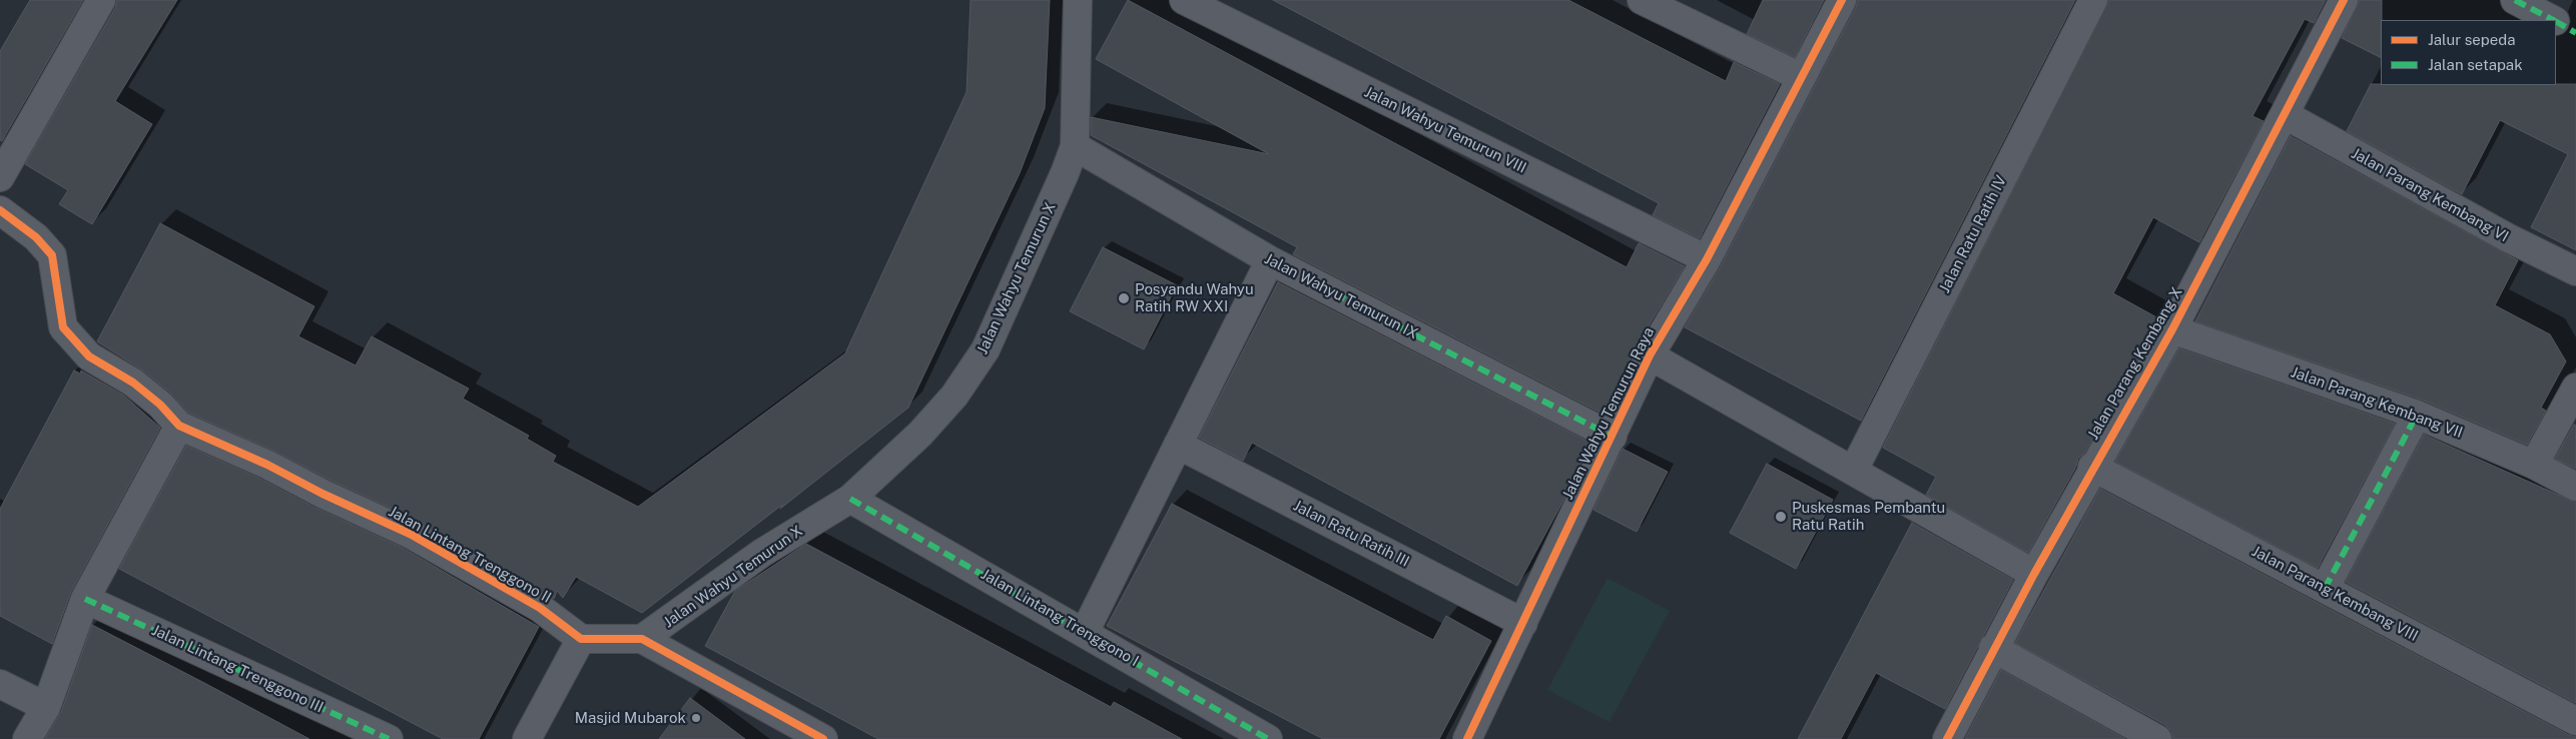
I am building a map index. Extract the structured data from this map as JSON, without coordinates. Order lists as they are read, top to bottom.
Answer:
{
  "streets": {
    "street": [
      "Jalan Wahyu Temurun VIII",
      "Jalan Parang Kembang VI",
      "Jalan Ratu Ratih IV",
      "Jalan Wahyu Temurun X",
      "Jalan Wahyu Temurun IX",
      "Jalan Parang Kembang X",
      "Jalan Parang Kembang VII",
      "Jalan Wahyu Temurun Raya",
      "Jalan Ratu Ratih III",
      "Jalan Lintang Trenggono II",
      "Jalan Parang Kembang VIII",
      "Jalan Lintang Trenggono I",
      "Jalan Lintang Trenggono III"
    ]
  },
  "crossings": [
    ["Jalan Wahyu Temurun VIII", "Jalan Wahyu Temurun Raya"],
    ["Jalan Parang Kembang VI", "Jalan Parang Kembang X"],
    ["Jalan Wahyu Temurun X", "Jalan Wahyu Temurun IX"],
    ["Jalan Wahyu Temurun X", "Jalan Lintang Trenggono I"],
    ["Jalan Wahyu Temurun IX", "Jalan Wahyu Temurun Raya"],
    ["Jalan Parang Kembang X", "Jalan Parang Kembang VII"],
    ["Jalan Parang Kembang X", "Jalan Parang Kembang VIII"],
    ["Jalan Wahyu Temurun Raya", "Jalan Ratu Ratih III"]
  ],
  "places": ["Posyandu Wahyu Ratih RW XXI", "Puskesmas Pembantu Ratu Ratih", "Masjid Mubarok"],
  "legend": ["Jalur sepeda", "Jalan setapak"]
}
